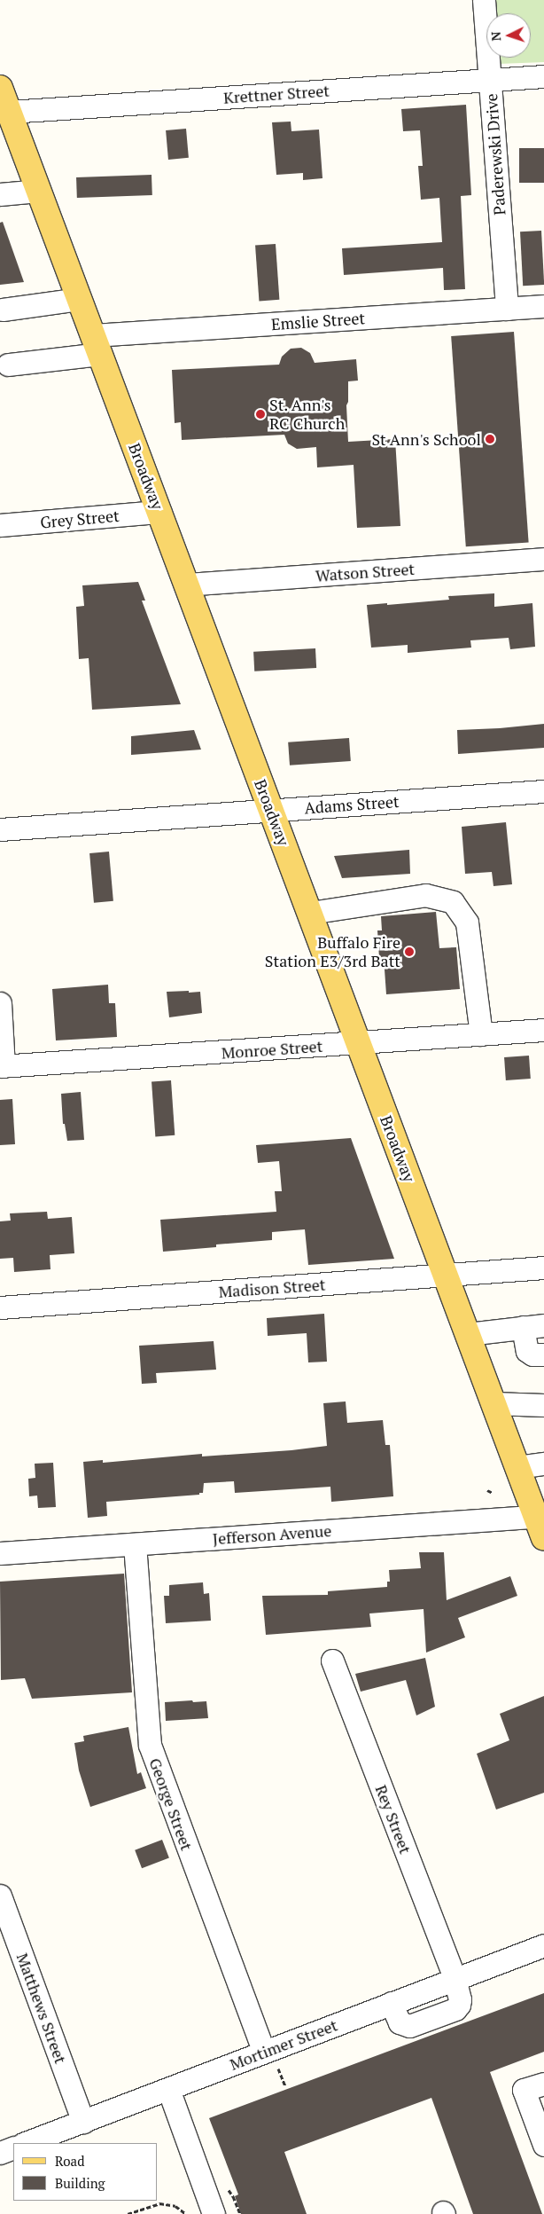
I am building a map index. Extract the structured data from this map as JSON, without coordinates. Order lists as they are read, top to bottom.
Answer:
{
  "streets": {
    "main road": ["Broadway"],
    "street": [
      "Krettner Street",
      "Paderewski Drive",
      "Emslie Street",
      "Grey Street",
      "Watson Street",
      "Adams Street",
      "Monroe Street",
      "Madison Street",
      "Jefferson Avenue",
      "George Street",
      "Rey Street",
      "Matthews Street",
      "Mortimer Street"
    ]
  },
  "crossings": [
    ["Krettner Street", "Paderewski Drive"],
    ["Krettner Street", "Broadway"],
    ["Paderewski Drive", "Emslie Street"],
    ["Emslie Street", "Broadway"],
    ["Broadway", "Grey Street"],
    ["Broadway", "Watson Street"],
    ["Broadway", "Adams Street"],
    ["Broadway", "Monroe Street"],
    ["Broadway", "Madison Street"],
    ["Broadway", "Jefferson Avenue"],
    ["Jefferson Avenue", "George Street"],
    ["George Street", "Mortimer Street"],
    ["Rey Street", "Mortimer Street"],
    ["Matthews Street", "Mortimer Street"]
  ],
  "places": ["St. Ann's RC Church", "St Ann's School", "Buffalo Fire Station E3/3rd Batt"],
  "legend": ["Road", "Building"],
  "north": "left"
}
